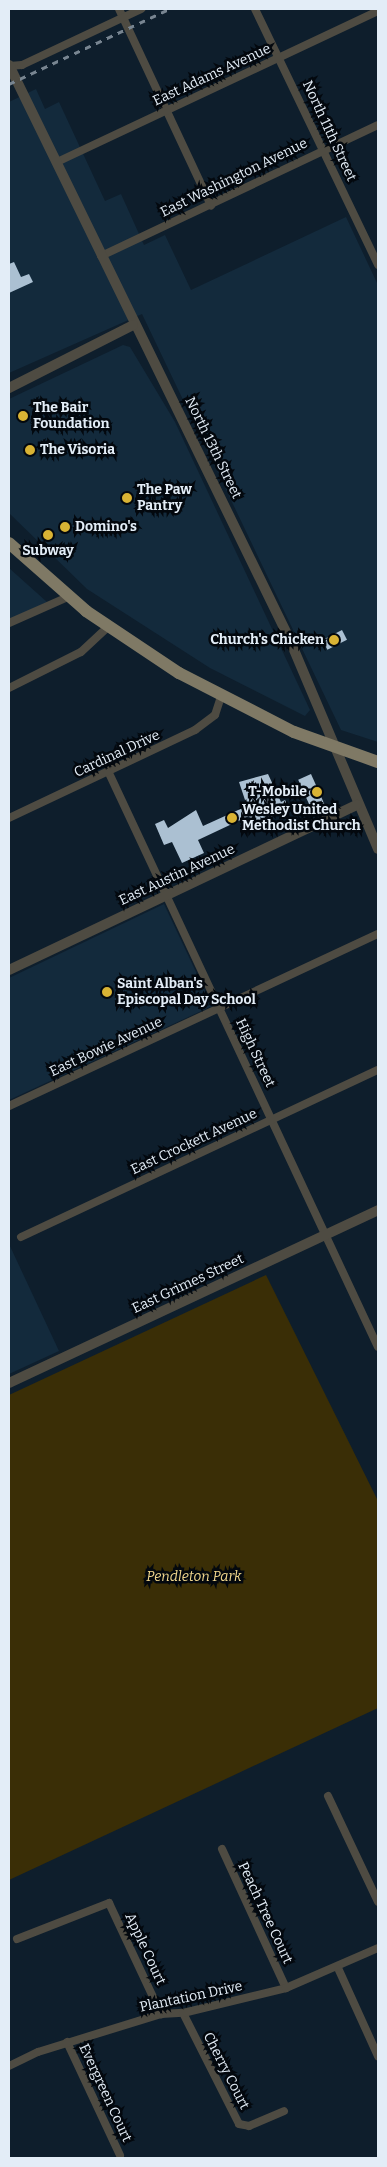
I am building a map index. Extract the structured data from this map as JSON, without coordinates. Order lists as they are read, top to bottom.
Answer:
{
  "streets": {
    "street": [
      "East Adams Avenue",
      "North 11th Street",
      "East Washington Avenue",
      "North 13th Street",
      "Cardinal Drive",
      "East Austin Avenue",
      "East Bowie Avenue",
      "High Street",
      "East Crockett Avenue",
      "East Grimes Street",
      "Peach Tree Court",
      "Apple Court",
      "Plantation Drive",
      "Cherry Court",
      "Evergreen Court"
    ]
  },
  "crossings": [
    ["East Adams Avenue", "North 11th Street"],
    ["East Adams Avenue", "North 13th Street"],
    ["North 11th Street", "East Washington Avenue"],
    ["East Washington Avenue", "North 13th Street"],
    ["North 13th Street", "East Austin Avenue"],
    ["Cardinal Drive", "High Street"],
    ["East Austin Avenue", "High Street"],
    ["East Bowie Avenue", "High Street"],
    ["High Street", "East Crockett Avenue"],
    ["High Street", "East Grimes Street"],
    ["Peach Tree Court", "Plantation Drive"],
    ["Apple Court", "Plantation Drive"],
    ["Plantation Drive", "Cherry Court"],
    ["Plantation Drive", "Evergreen Court"]
  ],
  "parks": ["Pendleton Park"],
  "places": [
    "The Bair Foundation",
    "The Visoria",
    "The Paw Pantry",
    "Domino's",
    "Subway",
    "Church's Chicken",
    "T-Mobile",
    "Wesley United Methodist Church",
    "Saint Alban's Episcopal Day School"
  ]
}
